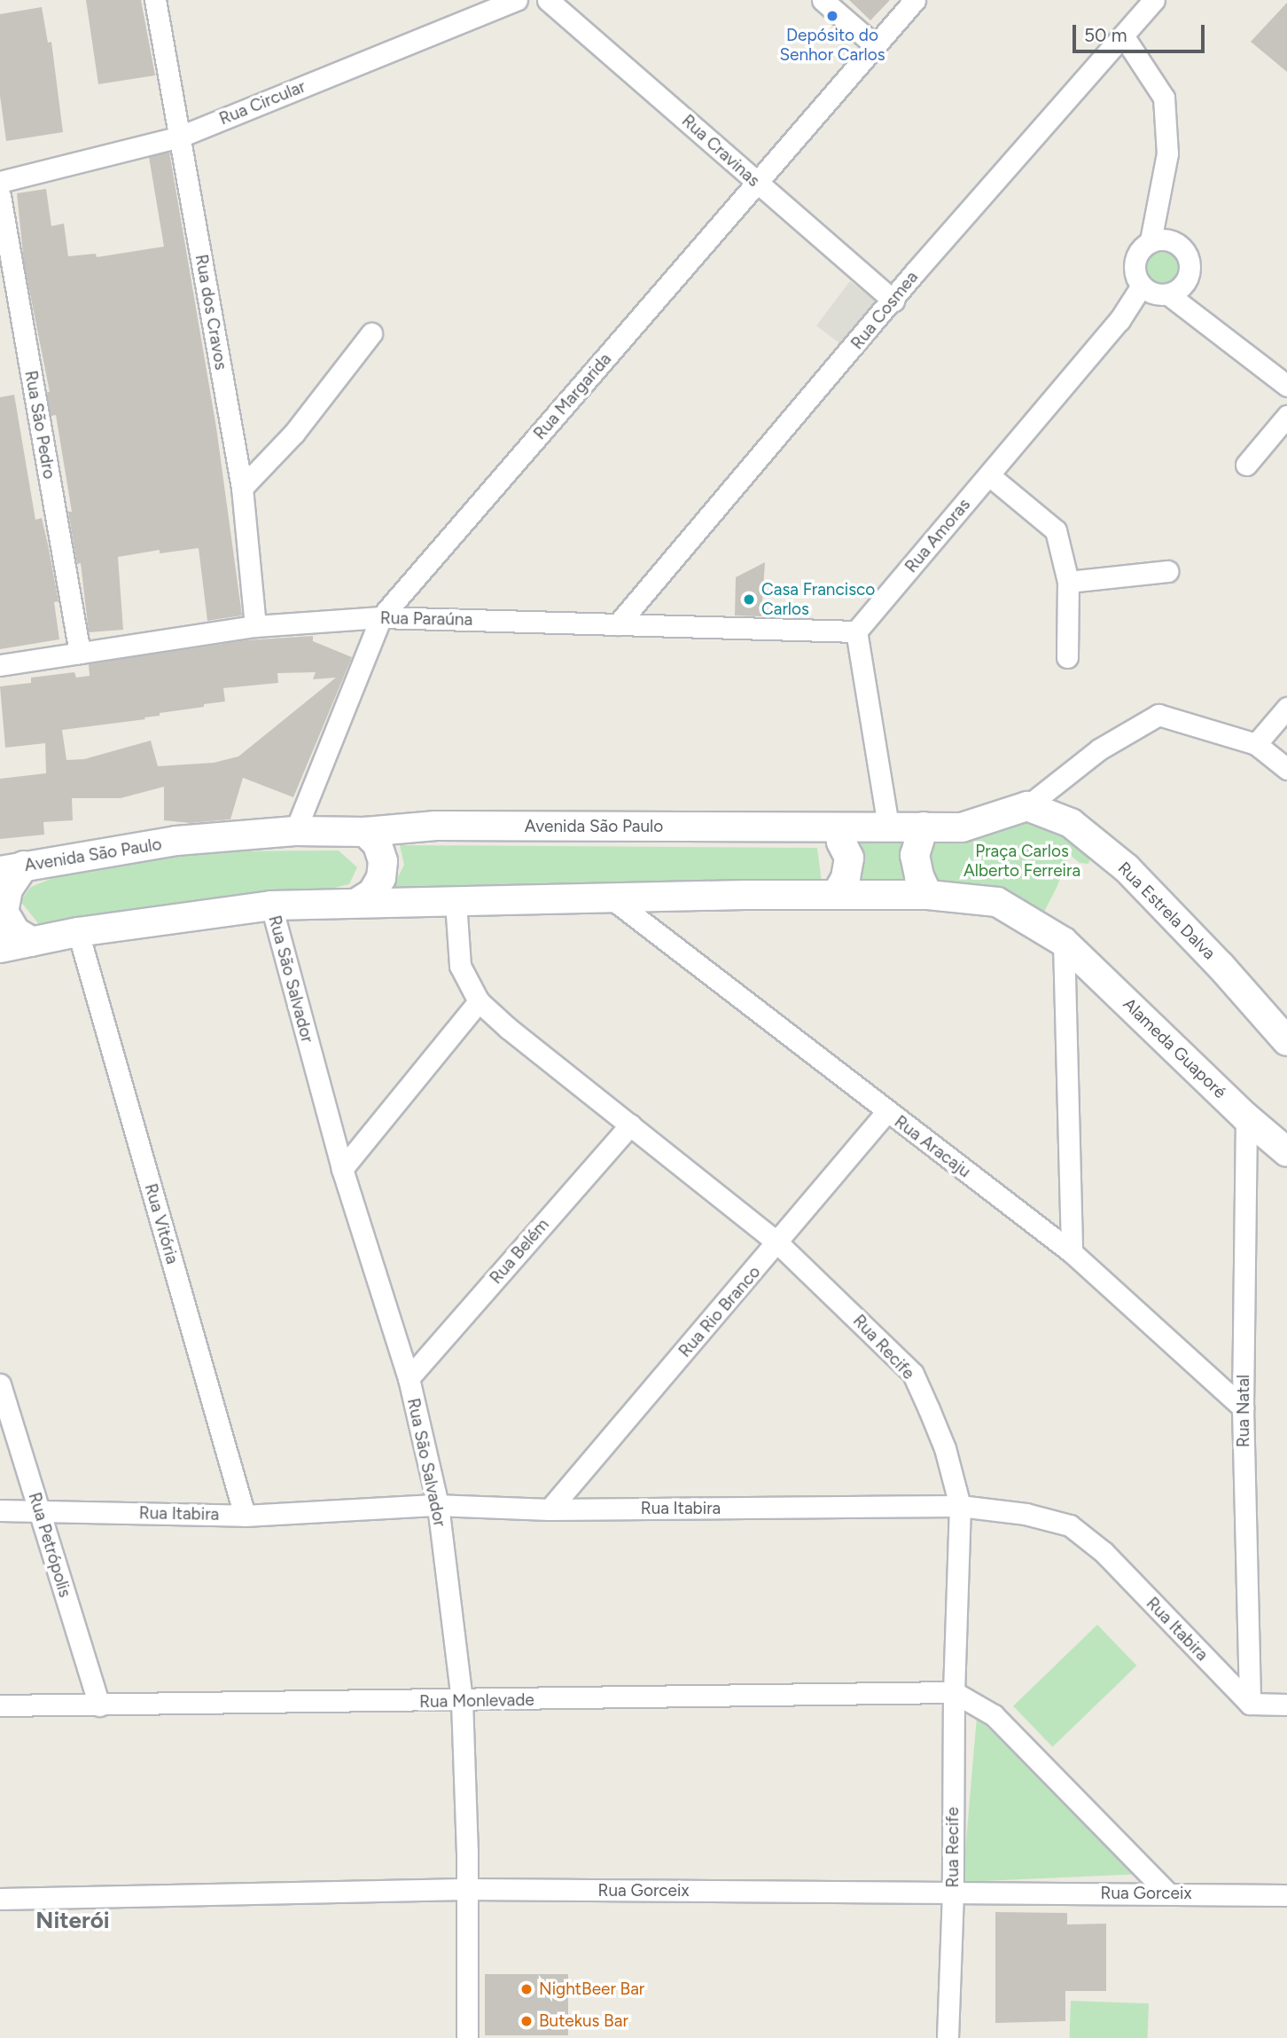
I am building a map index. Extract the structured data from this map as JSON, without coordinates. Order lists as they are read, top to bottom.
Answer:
{
  "streets": {
    "street": [
      "Rua Circular",
      "Rua Cravinas",
      "Rua Cosmea",
      "Rua dos Cravos",
      "Rua Margarida",
      "Rua São Pedro",
      "Rua Amoras",
      "Rua Paraúna",
      "Avenida São Paulo",
      "Rua Estrela Dalva",
      "Rua São Salvador",
      "Alameda Guaporé",
      "Rua Aracaju",
      "Rua Vitória",
      "Rua Belém",
      "Rua Rio Branco",
      "Rua Recife",
      "Rua Natal",
      "Rua Itabira",
      "Rua Petrópolis",
      "Rua Monlevade",
      "Rua Gorceix"
    ]
  },
  "crossings": [
    ["Rua Circular", "Rua dos Cravos"],
    ["Rua Cravinas", "Rua Cosmea"],
    ["Rua Cravinas", "Rua Margarida"],
    ["Rua Cosmea", "Rua Paraúna"],
    ["Rua dos Cravos", "Rua Paraúna"],
    ["Rua Margarida", "Rua Paraúna"],
    ["Rua Margarida", "Avenida São Paulo"],
    ["Rua São Pedro", "Rua Paraúna"],
    ["Rua Amoras", "Rua Paraúna"],
    ["Avenida São Paulo", "Rua Estrela Dalva"],
    ["Rua São Salvador", "Rua Belém"],
    ["Rua São Salvador", "Rua Itabira"],
    ["Rua São Salvador", "Rua Monlevade"],
    ["Rua São Salvador", "Rua Gorceix"],
    ["Alameda Guaporé", "Rua Natal"],
    ["Rua Aracaju", "Rua Rio Branco"],
    ["Rua Aracaju", "Rua Natal"],
    ["Rua Vitória", "Rua Itabira"],
    ["Rua Belém", "Rua Recife"],
    ["Rua Rio Branco", "Rua Recife"],
    ["Rua Rio Branco", "Rua Itabira"],
    ["Rua Recife", "Rua Itabira"],
    ["Rua Recife", "Rua Monlevade"],
    ["Rua Recife", "Rua Gorceix"],
    ["Rua Natal", "Rua Itabira"],
    ["Rua Itabira", "Rua Petrópolis"],
    ["Rua Petrópolis", "Rua Monlevade"]
  ],
  "districts": ["Niterói"],
  "parks": ["Praça Carlos Alberto Ferreira"],
  "places": [
    "Depósito do Senhor Carlos",
    "Casa Francisco Carlos",
    "NightBeer Bar",
    "Butekus Bar"
  ],
  "scale_bar": "50 m"
}
